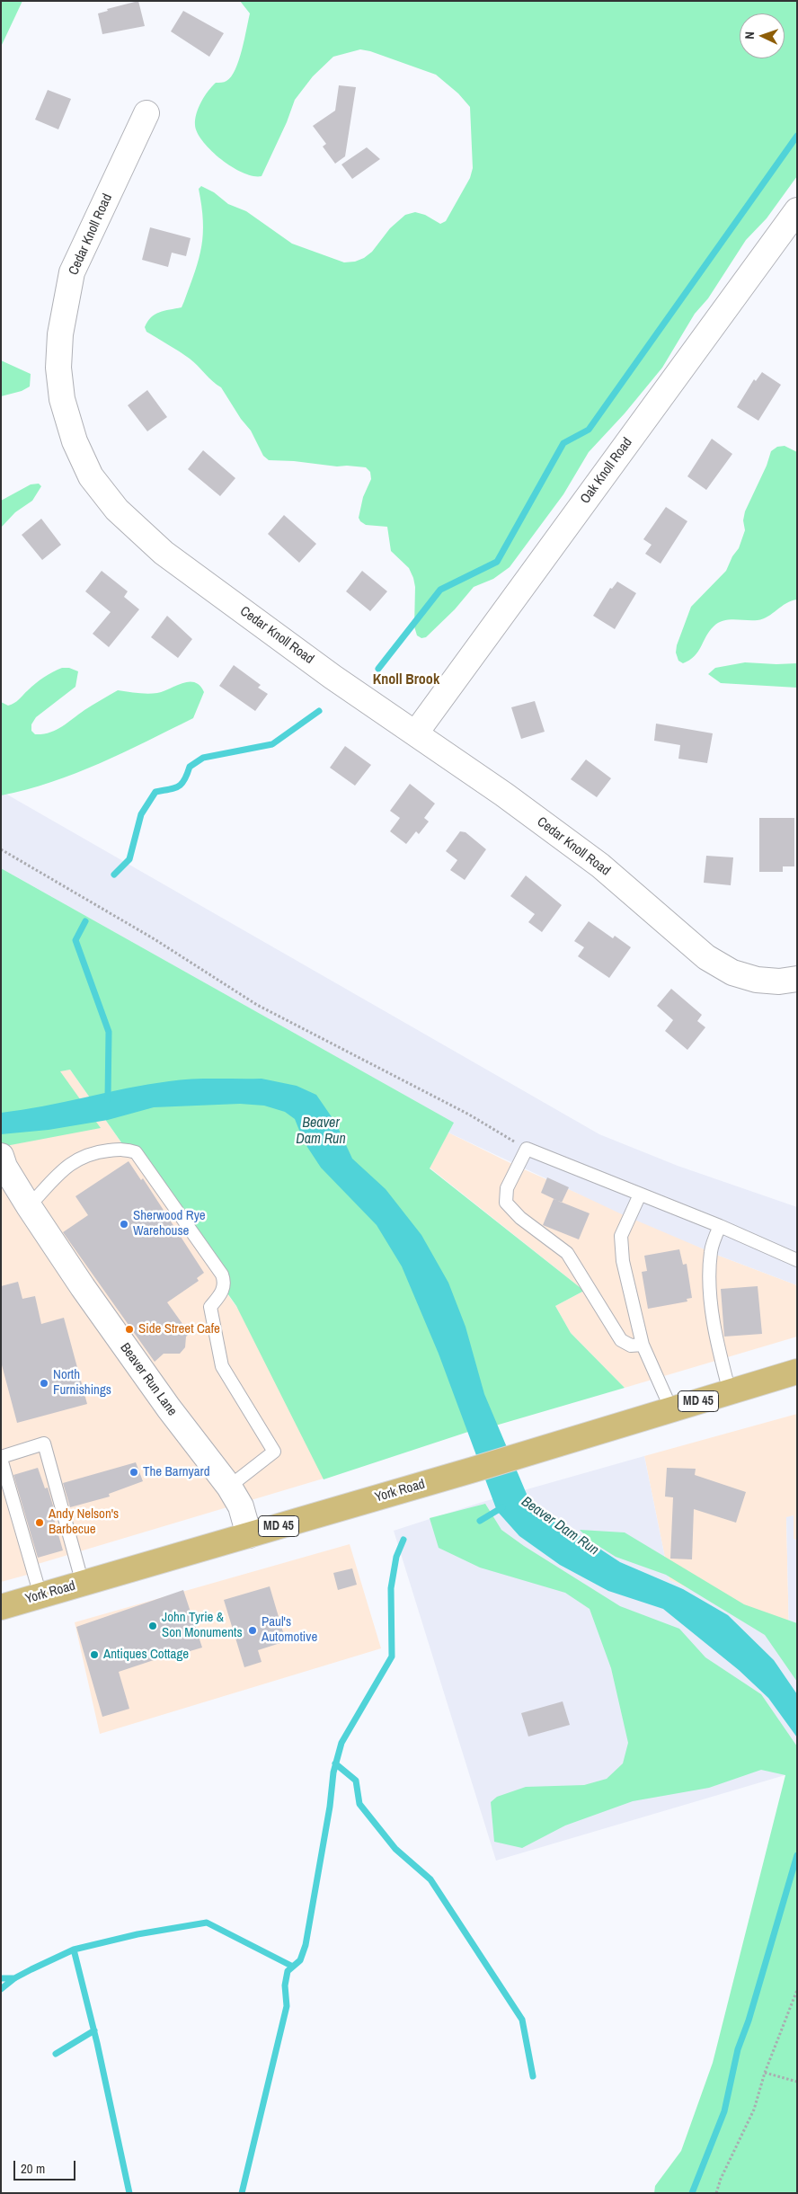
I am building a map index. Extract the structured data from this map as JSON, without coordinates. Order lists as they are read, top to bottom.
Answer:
{
  "streets": {
    "main road": ["MD 45", "York Road"],
    "street": ["Cedar Knoll Road", "Oak Knoll Road", "Beaver Run Lane"]
  },
  "crossings": [
    ["Cedar Knoll Road", "Oak Knoll Road"],
    ["Beaver Run Lane", "York Road"]
  ],
  "districts": ["Knoll Brook"],
  "water": ["Beaver Dam Run"],
  "places": [
    "Sherwood Rye Warehouse",
    "Side Street Cafe",
    "North Furnishings",
    "The Barnyard",
    "Andy Nelson's Barbecue",
    "John Tyrie & Son Monuments",
    "Paul's Automotive",
    "Antiques Cottage"
  ],
  "scale_bar": "20 m",
  "north": "left"
}
